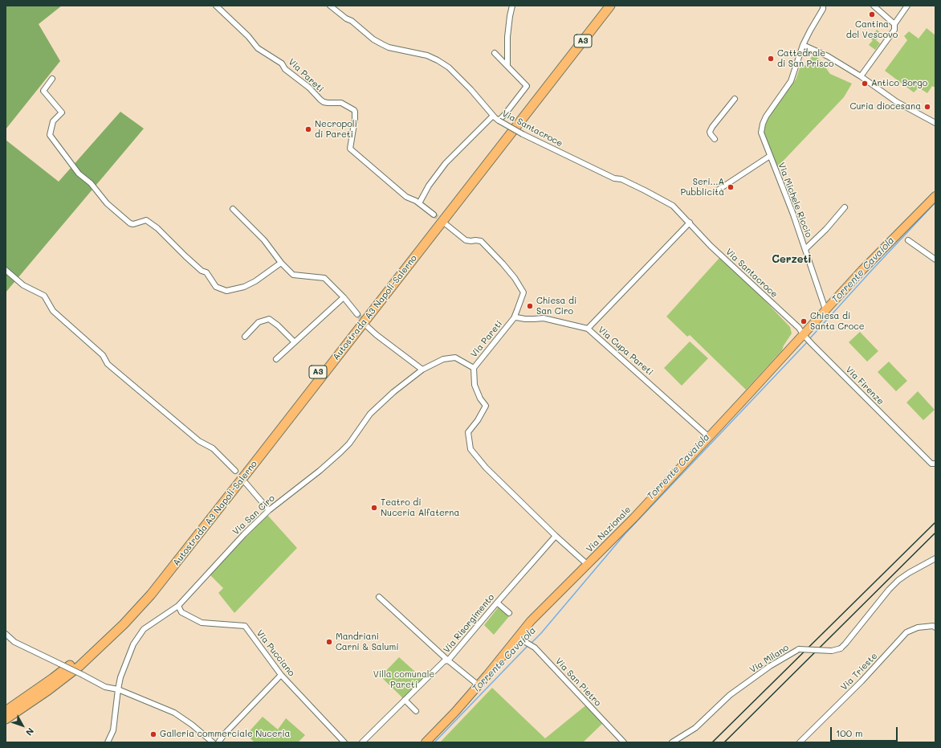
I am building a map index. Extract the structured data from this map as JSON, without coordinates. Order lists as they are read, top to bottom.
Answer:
{
  "streets": {
    "highway": ["A3", "Autostrada A3 Napoli-Salerno"],
    "main road": ["Via Nazionale"],
    "street": [
      "Via Pareti",
      "Via Santacroce",
      "Via Michele Riccio",
      "Via Cupa Pareti",
      "Via Firenze",
      "Via San Ciro",
      "Via Risorgimento",
      "Via Pucciano",
      "Via Milano",
      "Via Trieste",
      "Via San Pietro"
    ]
  },
  "crossings": [
    ["Via Pareti", "Via Cupa Pareti"],
    ["Via Pareti", "Via San Ciro"],
    ["Via Pareti", "Via Nazionale"],
    ["Via Pareti", "Via Risorgimento"],
    ["Via Santacroce", "Via Firenze"],
    ["Via Santacroce", "Via Nazionale"],
    ["Via Michele Riccio", "Via Nazionale"],
    ["Via Cupa Pareti", "Via Nazionale"],
    ["Via Firenze", "Via Nazionale"],
    ["Via San Ciro", "Via Pucciano"],
    ["Via Nazionale", "Via San Pietro"]
  ],
  "districts": ["Cerzeti"],
  "water": ["Torrente Cavaiola"],
  "parks": ["Villa comunale Pareti"],
  "places": [
    "Cantina del Vescovo",
    "Cattedrale di San Prisco",
    "Antico Borgo",
    "Curia diocesana",
    "Necropoli di Pareti",
    "Seri...A Pubblicità",
    "Chiesa di San Ciro",
    "Chiesa di Santa Croce",
    "Teatro di Nuceria Alfaterna",
    "Mandriani Carni & Salumi",
    "Galleria commerciale Nuceria"
  ],
  "scale_bar": "100 m",
  "north": "bottom right"
}
